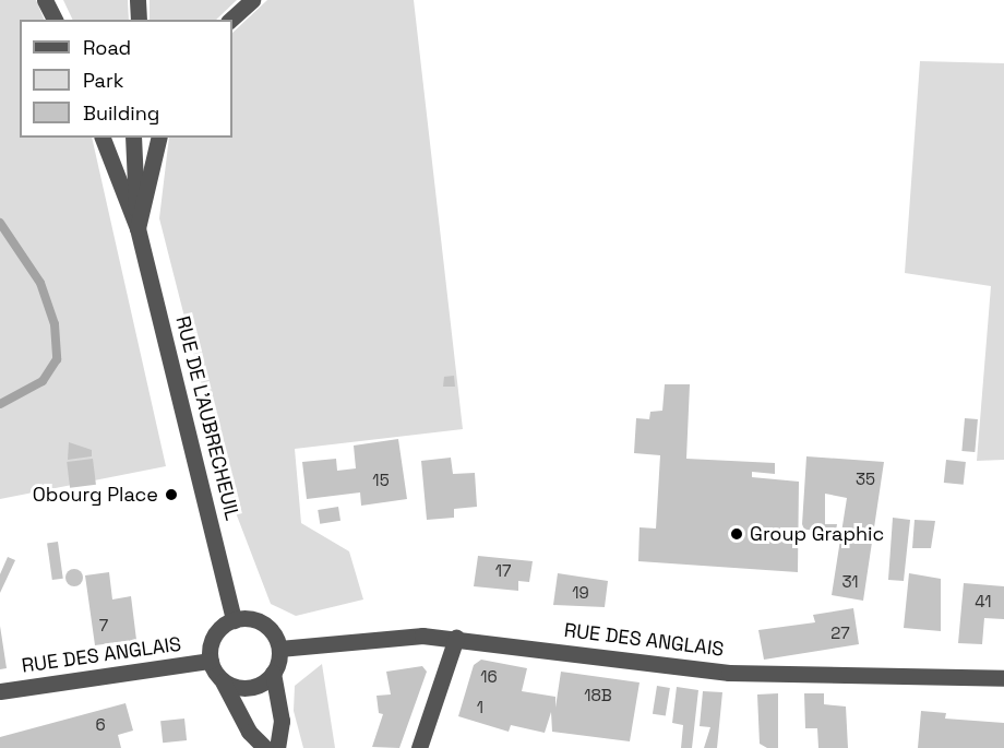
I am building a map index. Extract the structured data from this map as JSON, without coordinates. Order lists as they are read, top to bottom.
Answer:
{
  "streets": {
    "street": ["RUE DE L'AUBRECHEUIL", "RUE DES ANGLAIS"]
  },
  "crossings": [
    ["RUE DE L'AUBRECHEUIL", "RUE DES ANGLAIS"]
  ],
  "places": ["Obourg Place", "Group Graphic"],
  "house_numbers": [
    "35",
    "15",
    "17",
    "31",
    "19",
    "41",
    "7",
    "27",
    "16",
    "18B",
    "1",
    "6"
  ],
  "legend": ["Road", "Park", "Building"]
}
